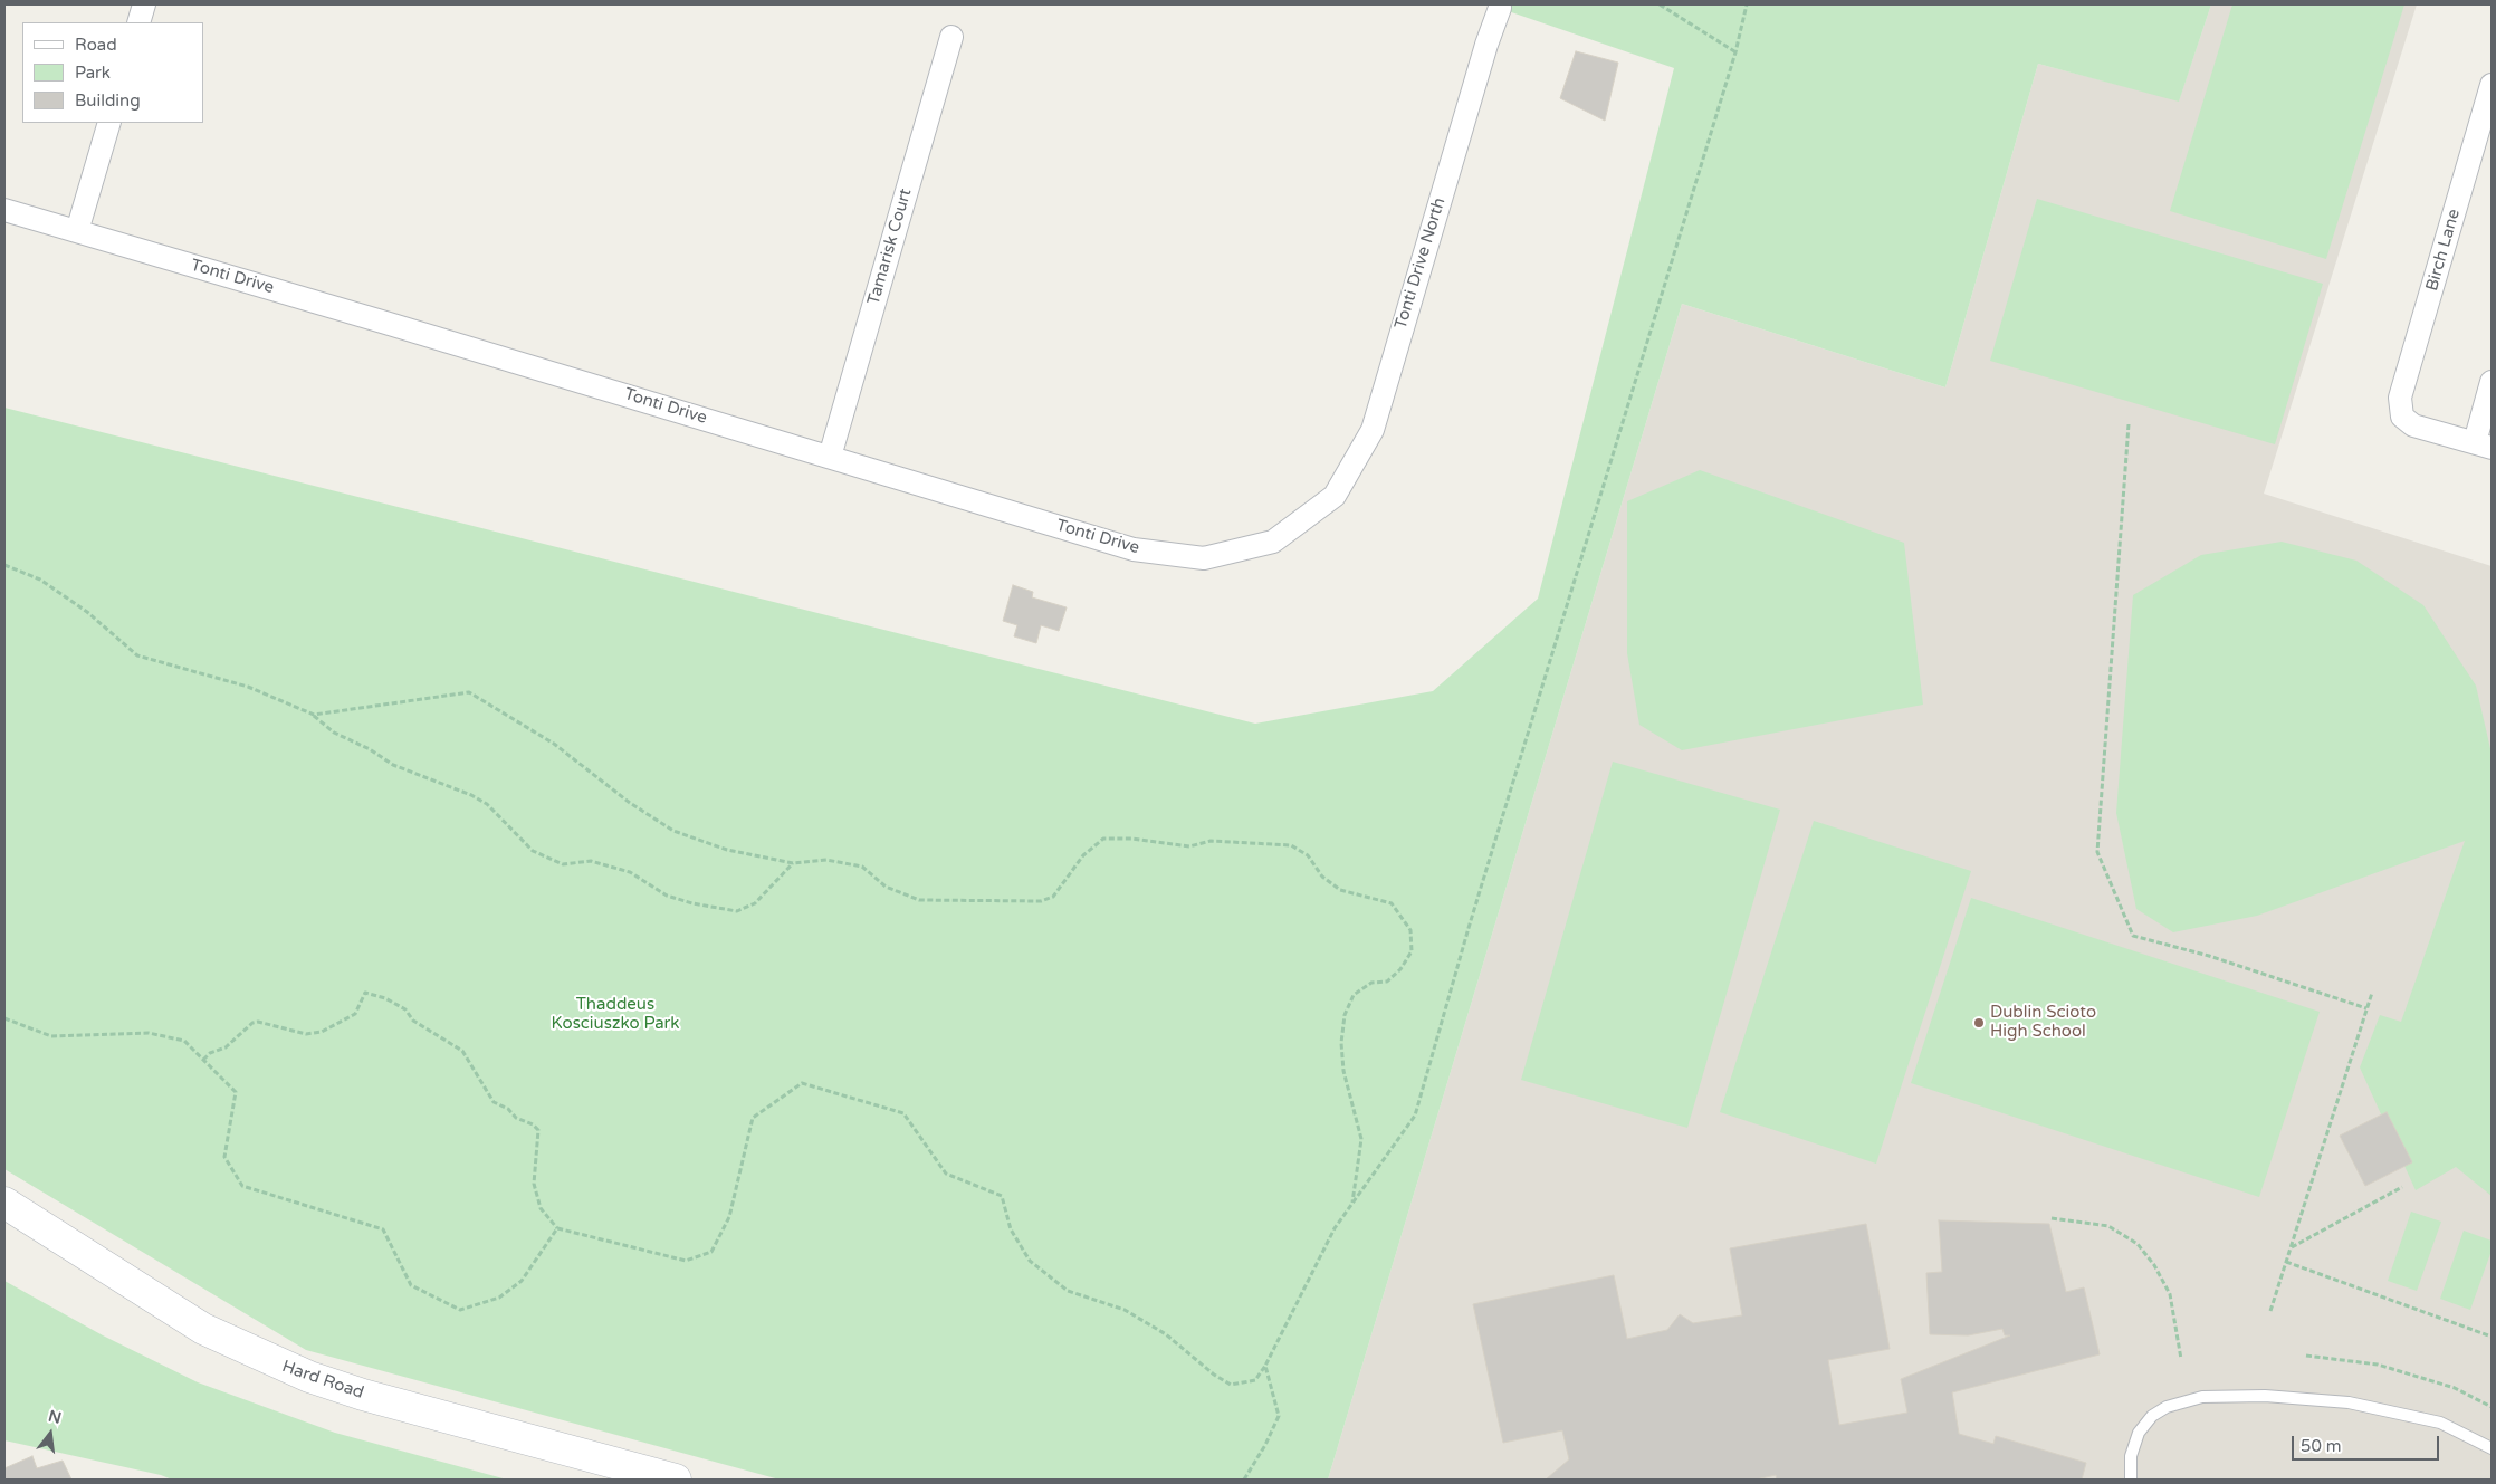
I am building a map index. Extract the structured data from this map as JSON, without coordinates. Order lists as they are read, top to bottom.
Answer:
{
  "streets": {
    "main road": ["Hard Road"],
    "street": [
      "Tamarisk Court",
      "Birch Lane",
      "Tonti Drive North",
      "Tonti Drive"
    ]
  },
  "crossings": [
    ["Tamarisk Court", "Tonti Drive"],
    ["Tonti Drive North", "Tonti Drive"]
  ],
  "parks": ["Thaddeus Kosciuszko Park"],
  "places": ["Dublin Scioto High School"],
  "legend": ["Road", "Park", "Building"],
  "scale_bar": "50 m",
  "north": "top"
}
